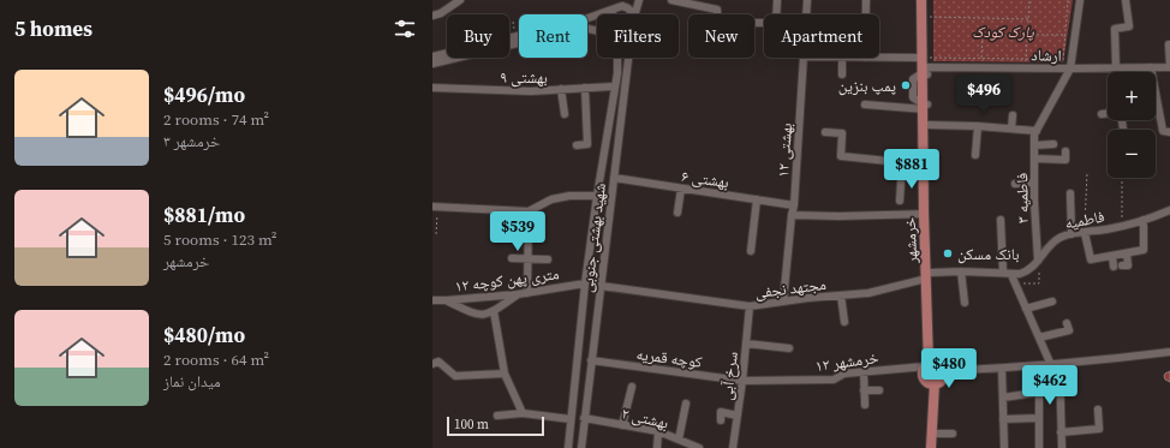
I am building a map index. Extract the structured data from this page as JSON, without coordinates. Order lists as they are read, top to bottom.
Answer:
{
  "streets": {
    "main road": ["خرمشهر"],
    "street": [
      "ارشاد",
      "بهشتی ۹",
      "بهشتی ۱۲",
      "بهشتی ۶",
      "فاطمیه ۳",
      "فاطمیه",
      "شهید بهشتی جنوبی",
      "۱۲ متری پهن کوچه",
      "مجتهد نجفی",
      "کوچه قمریه",
      "خرمشهر ۱۲",
      "سرخ آبی",
      "بهشتی ۲"
    ]
  },
  "crossings": [
    ["ارشاد", "خرمشهر"],
    ["بهشتی ۹", "شهید بهشتی جنوبی"],
    ["بهشتی ۱۲", "بهشتی ۶"],
    ["بهشتی ۱۲", "مجتهد نجفی"],
    ["بهشتی ۶", "شهید بهشتی جنوبی"],
    ["فاطمیه ۳", "فاطمیه"],
    ["شهید بهشتی جنوبی", "۱۲ متری پهن کوچه"],
    ["شهید بهشتی جنوبی", "مجتهد نجفی"],
    ["شهید بهشتی جنوبی", "کوچه قمریه"],
    ["شهید بهشتی جنوبی", "بهشتی ۲"],
    ["خرمشهر", "مجتهد نجفی"],
    ["خرمشهر", "خرمشهر ۱۲"],
    ["مجتهد نجفی", "سرخ آبی"],
    ["کوچه قمریه", "خرمشهر ۱۲"],
    ["کوچه قمریه", "سرخ آبی"],
    ["خرمشهر ۱۲", "سرخ آبی"]
  ],
  "parks": ["پارک کودک"],
  "places": ["پمپ بنزین", "بانک مسکن"],
  "scale_bar": "100 m",
  "page": {
    "heading": "5 homes",
    "chip": [
      "Buy",
      "Rent",
      "Filters",
      "New",
      "Apartment"
    ],
    "list": [
      {
        "name": "$496/mo",
        "note": "2 rooms · 74 m² · خرمشهر ۳"
      },
      {
        "name": "$881/mo",
        "note": "5 rooms · 123 m² · خرمشهر"
      },
      {
        "name": "$480/mo",
        "note": "2 rooms · 64 m² · میدان نماز"
      }
    ],
    "map_buttons": ["+", "−"],
    "price": [
      "$496",
      "$881",
      "$539",
      "$480",
      "$462"
    ],
    "scale": "100 m"
  }
}
